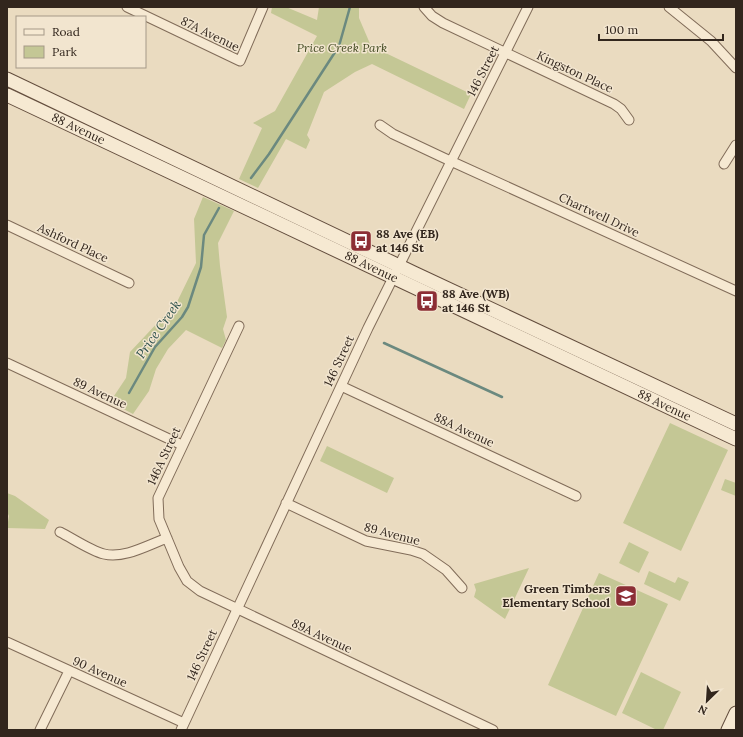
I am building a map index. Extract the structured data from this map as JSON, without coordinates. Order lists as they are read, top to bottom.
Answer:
{
  "streets": {
    "main road": ["88 Avenue"],
    "street": [
      "87A Avenue",
      "146 Street",
      "Kingston Place",
      "Chartwell Drive",
      "Ashford Place",
      "89 Avenue",
      "88A Avenue",
      "146A Street",
      "89A Avenue",
      "90 Avenue"
    ]
  },
  "crossings": [
    ["146 Street", "Kingston Place"],
    ["146 Street", "88 Avenue"],
    ["146 Street", "Chartwell Drive"],
    ["146 Street", "89 Avenue"],
    ["146 Street", "88A Avenue"],
    ["146 Street", "89A Avenue"],
    ["146 Street", "90 Avenue"],
    ["89 Avenue", "146A Street"],
    ["146A Street", "89A Avenue"]
  ],
  "water": ["Price Creek"],
  "parks": ["Price Creek Park"],
  "places": {
    "bus stop": ["88 Ave (EB) at 146 St", "88 Ave (WB) at 146 St"],
    "school or university": ["Green Timbers Elementary School"]
  },
  "legend": ["Road", "Park"],
  "scale_bar": "100 m",
  "north": "bottom left"
}
